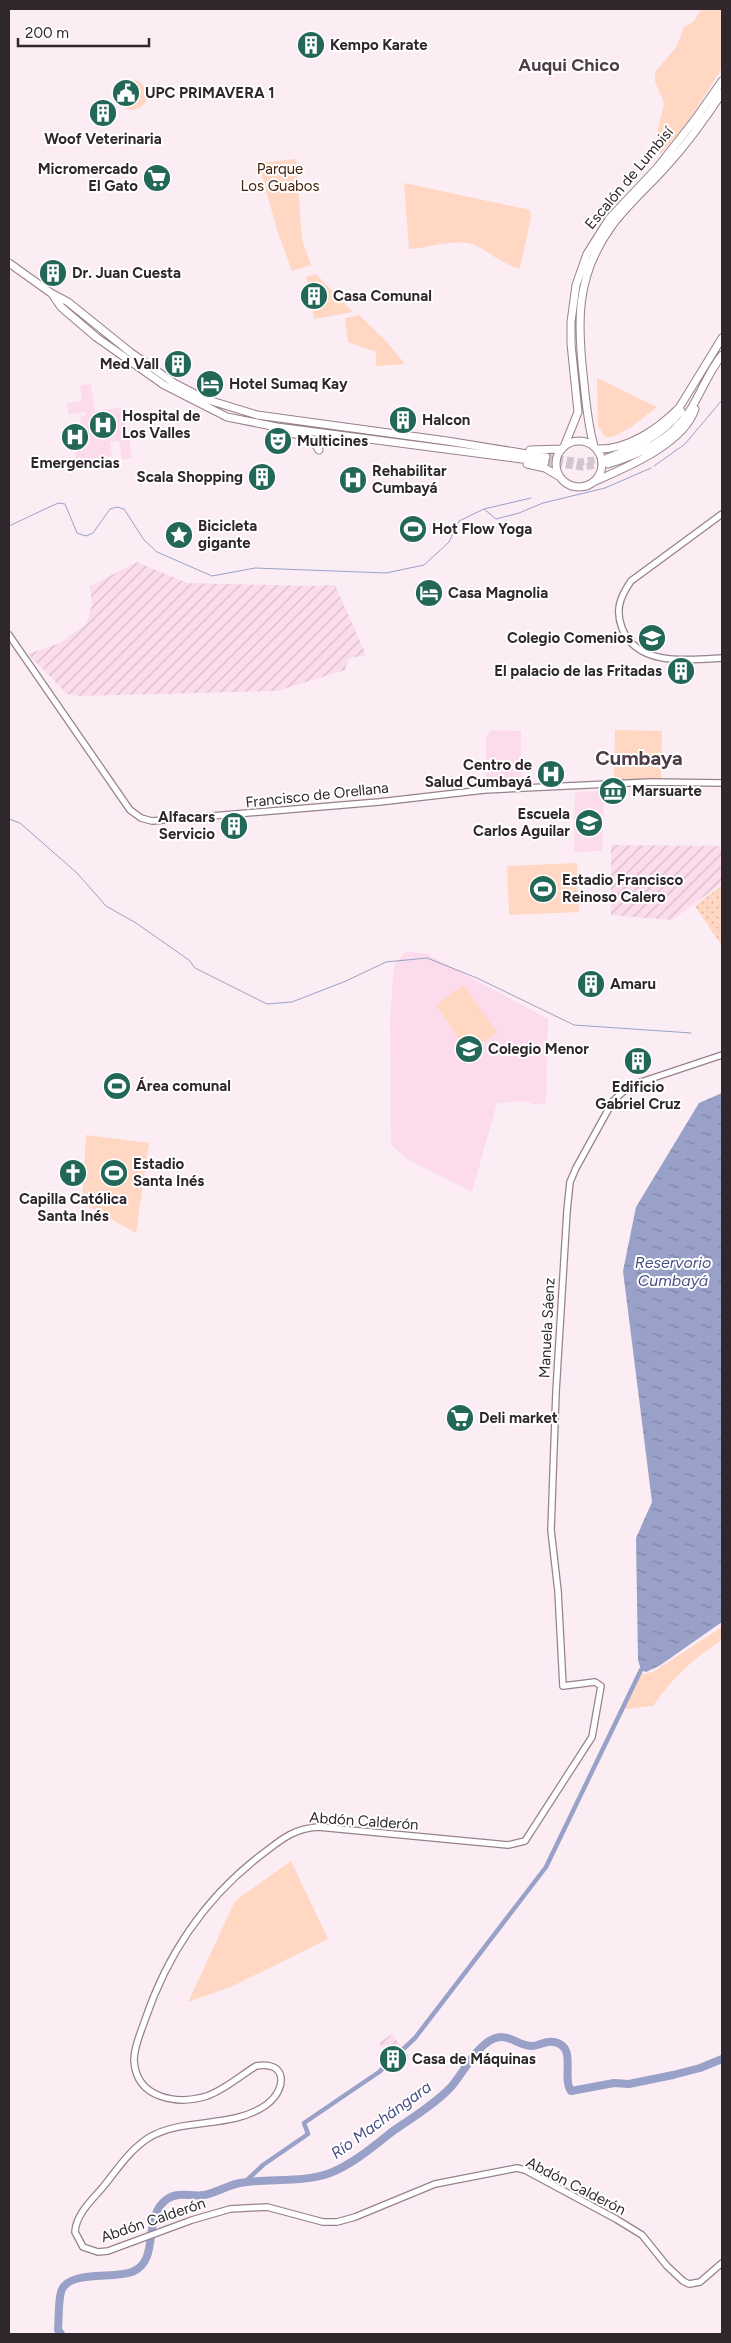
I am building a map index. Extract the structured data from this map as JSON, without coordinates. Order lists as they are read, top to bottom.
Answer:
{
  "streets": {
    "main road": ["Escalón de Lumbisí"],
    "street": ["Francisco de Orellana", "Manuela Sáenz", "Abdón Calderón"]
  },
  "crossings": [
    ["Manuela Sáenz", "Abdón Calderón"]
  ],
  "districts": ["Auqui Chico", "Cumbaya"],
  "water": ["Reservorio Cumbayá", "Río Machángara"],
  "parks": ["Parque Los Guabos"],
  "places": {
    "building": [
      "Kempo Karate",
      "Woof Veterinaria",
      "Dr. Juan Cuesta",
      "Casa Comunal",
      "Med Vall",
      "Halcon",
      "Scala Shopping",
      "El palacio de las Fritadas",
      "Alfacars Servicio",
      "Amaru",
      "Edificio Gabriel Cruz",
      "Casa de Máquinas"
    ],
    "public building": ["UPC PRIMAVERA 1"],
    "supermarket": ["Micromercado El Gato", "Deli market"],
    "hotel": ["Hotel Sumaq Kay", "Casa Magnolia"],
    "hospital": [
      "Hospital de Los Valles",
      "Emergencias",
      "Rehabilitar Cumbayá",
      "Centro de Salud Cumbayá"
    ],
    "theatre": ["Multicines"],
    "sports": [
      "Hot Flow Yoga",
      "Estadio Francisco Reinoso Calero",
      "Área comunal",
      "Estadio Santa Inés"
    ],
    "place": ["Bicicleta gigante"],
    "school or university": ["Colegio Comenios", "Escuela Carlos Aguilar", "Colegio Menor"],
    "museum": ["Marsuarte"],
    "church": ["Capilla Católica Santa Inés"]
  },
  "scale_bar": "200 m"
}
